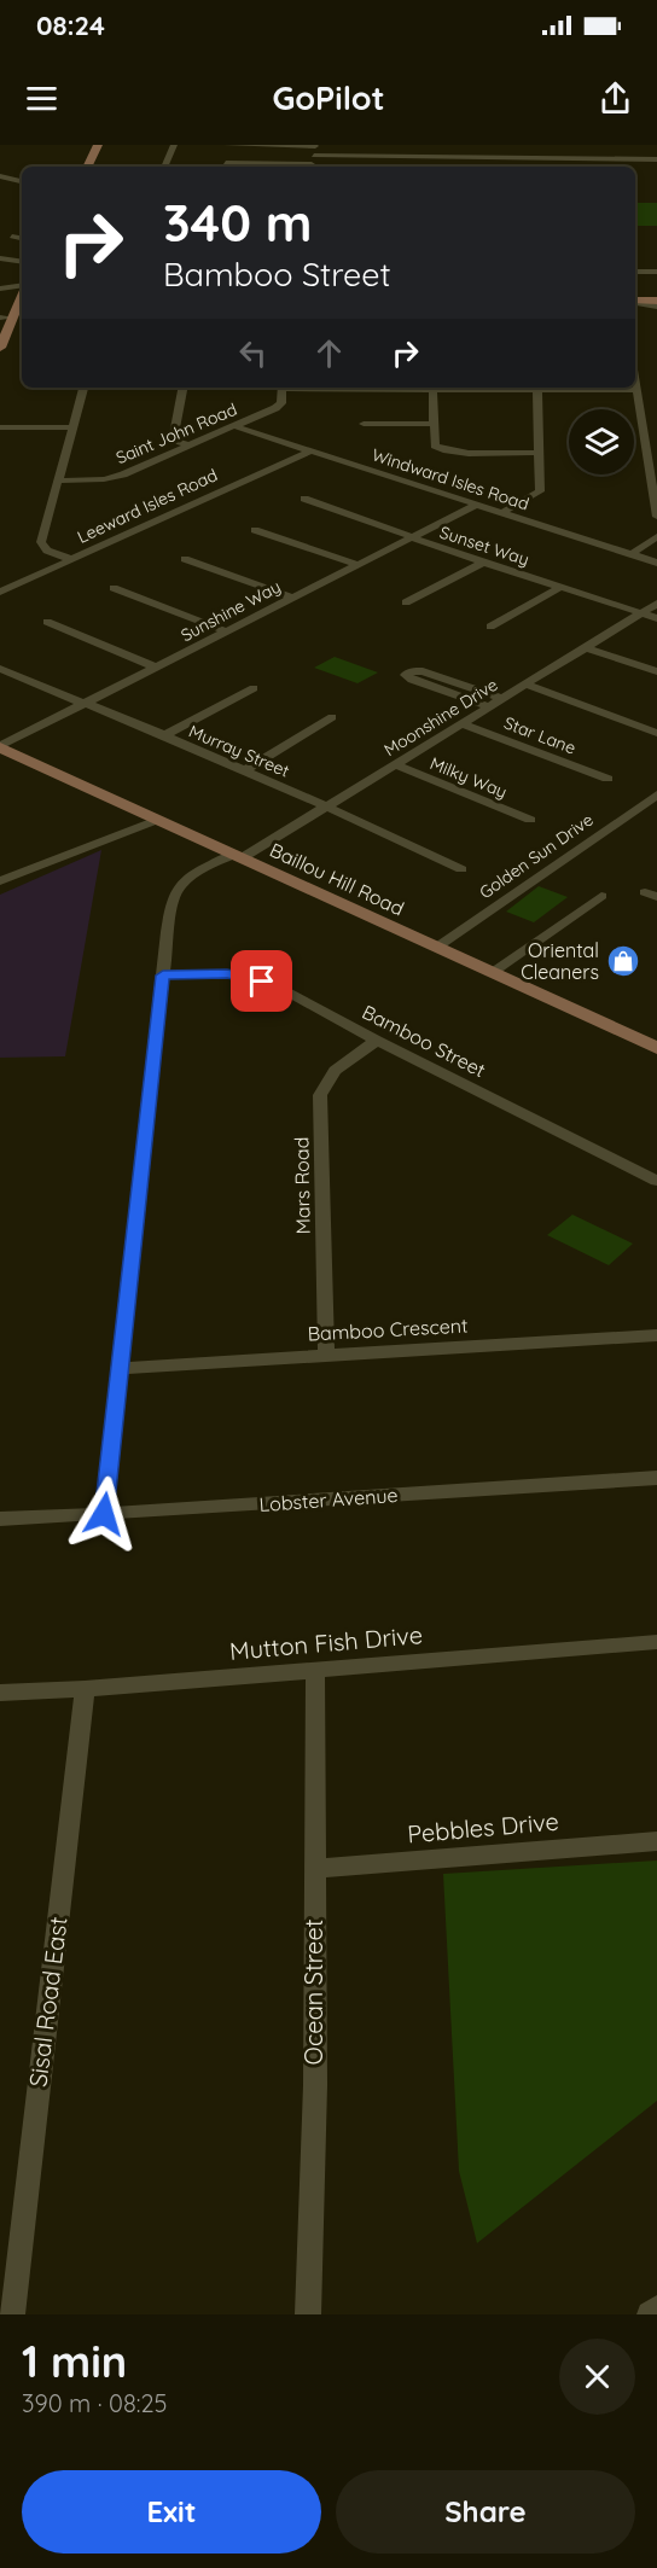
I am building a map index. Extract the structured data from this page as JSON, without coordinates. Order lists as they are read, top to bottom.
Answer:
{
  "streets": {
    "main road": ["Baillou Hill Road"],
    "street": [
      "Saint John Road",
      "Windward Isles Road",
      "Leeward Isles Road",
      "Sunset Way",
      "Sunshine Way",
      "Moonshine Drive",
      "Star Lane",
      "Murray Street",
      "Milky Way",
      "Golden Sun Drive",
      "Bamboo Street",
      "Mars Road",
      "Bamboo Crescent",
      "Lobster Avenue",
      "Mutton Fish Drive",
      "Pebbles Drive",
      "Ocean Street",
      "Sisal Road East"
    ]
  },
  "crossings": [
    ["Saint John Road", "Windward Isles Road"],
    ["Windward Isles Road", "Leeward Isles Road"],
    ["Windward Isles Road", "Sunshine Way"],
    ["Sunset Way", "Sunshine Way"],
    ["Sunset Way", "Moonshine Drive"],
    ["Sunshine Way", "Murray Street"],
    ["Sunshine Way", "Baillou Hill Road"],
    ["Moonshine Drive", "Star Lane"],
    ["Moonshine Drive", "Murray Street"],
    ["Moonshine Drive", "Milky Way"],
    ["Moonshine Drive", "Baillou Hill Road"],
    ["Moonshine Drive", "Bamboo Street"],
    ["Moonshine Drive", "Bamboo Crescent"],
    ["Moonshine Drive", "Lobster Avenue"],
    ["Golden Sun Drive", "Baillou Hill Road"],
    ["Bamboo Street", "Mars Road"],
    ["Mars Road", "Bamboo Crescent"],
    ["Mutton Fish Drive", "Ocean Street"],
    ["Mutton Fish Drive", "Sisal Road East"],
    ["Pebbles Drive", "Ocean Street"]
  ],
  "places": {
    "shop": ["Oriental Cleaners"]
  },
  "page": {
    "status": "08:24",
    "header": "GoPilot",
    "turn": ["340 m", "Bamboo Street"],
    "heading": ["1 min", "390 m · 08:25"],
    "buttons": ["Exit", "Share"]
  }
}
